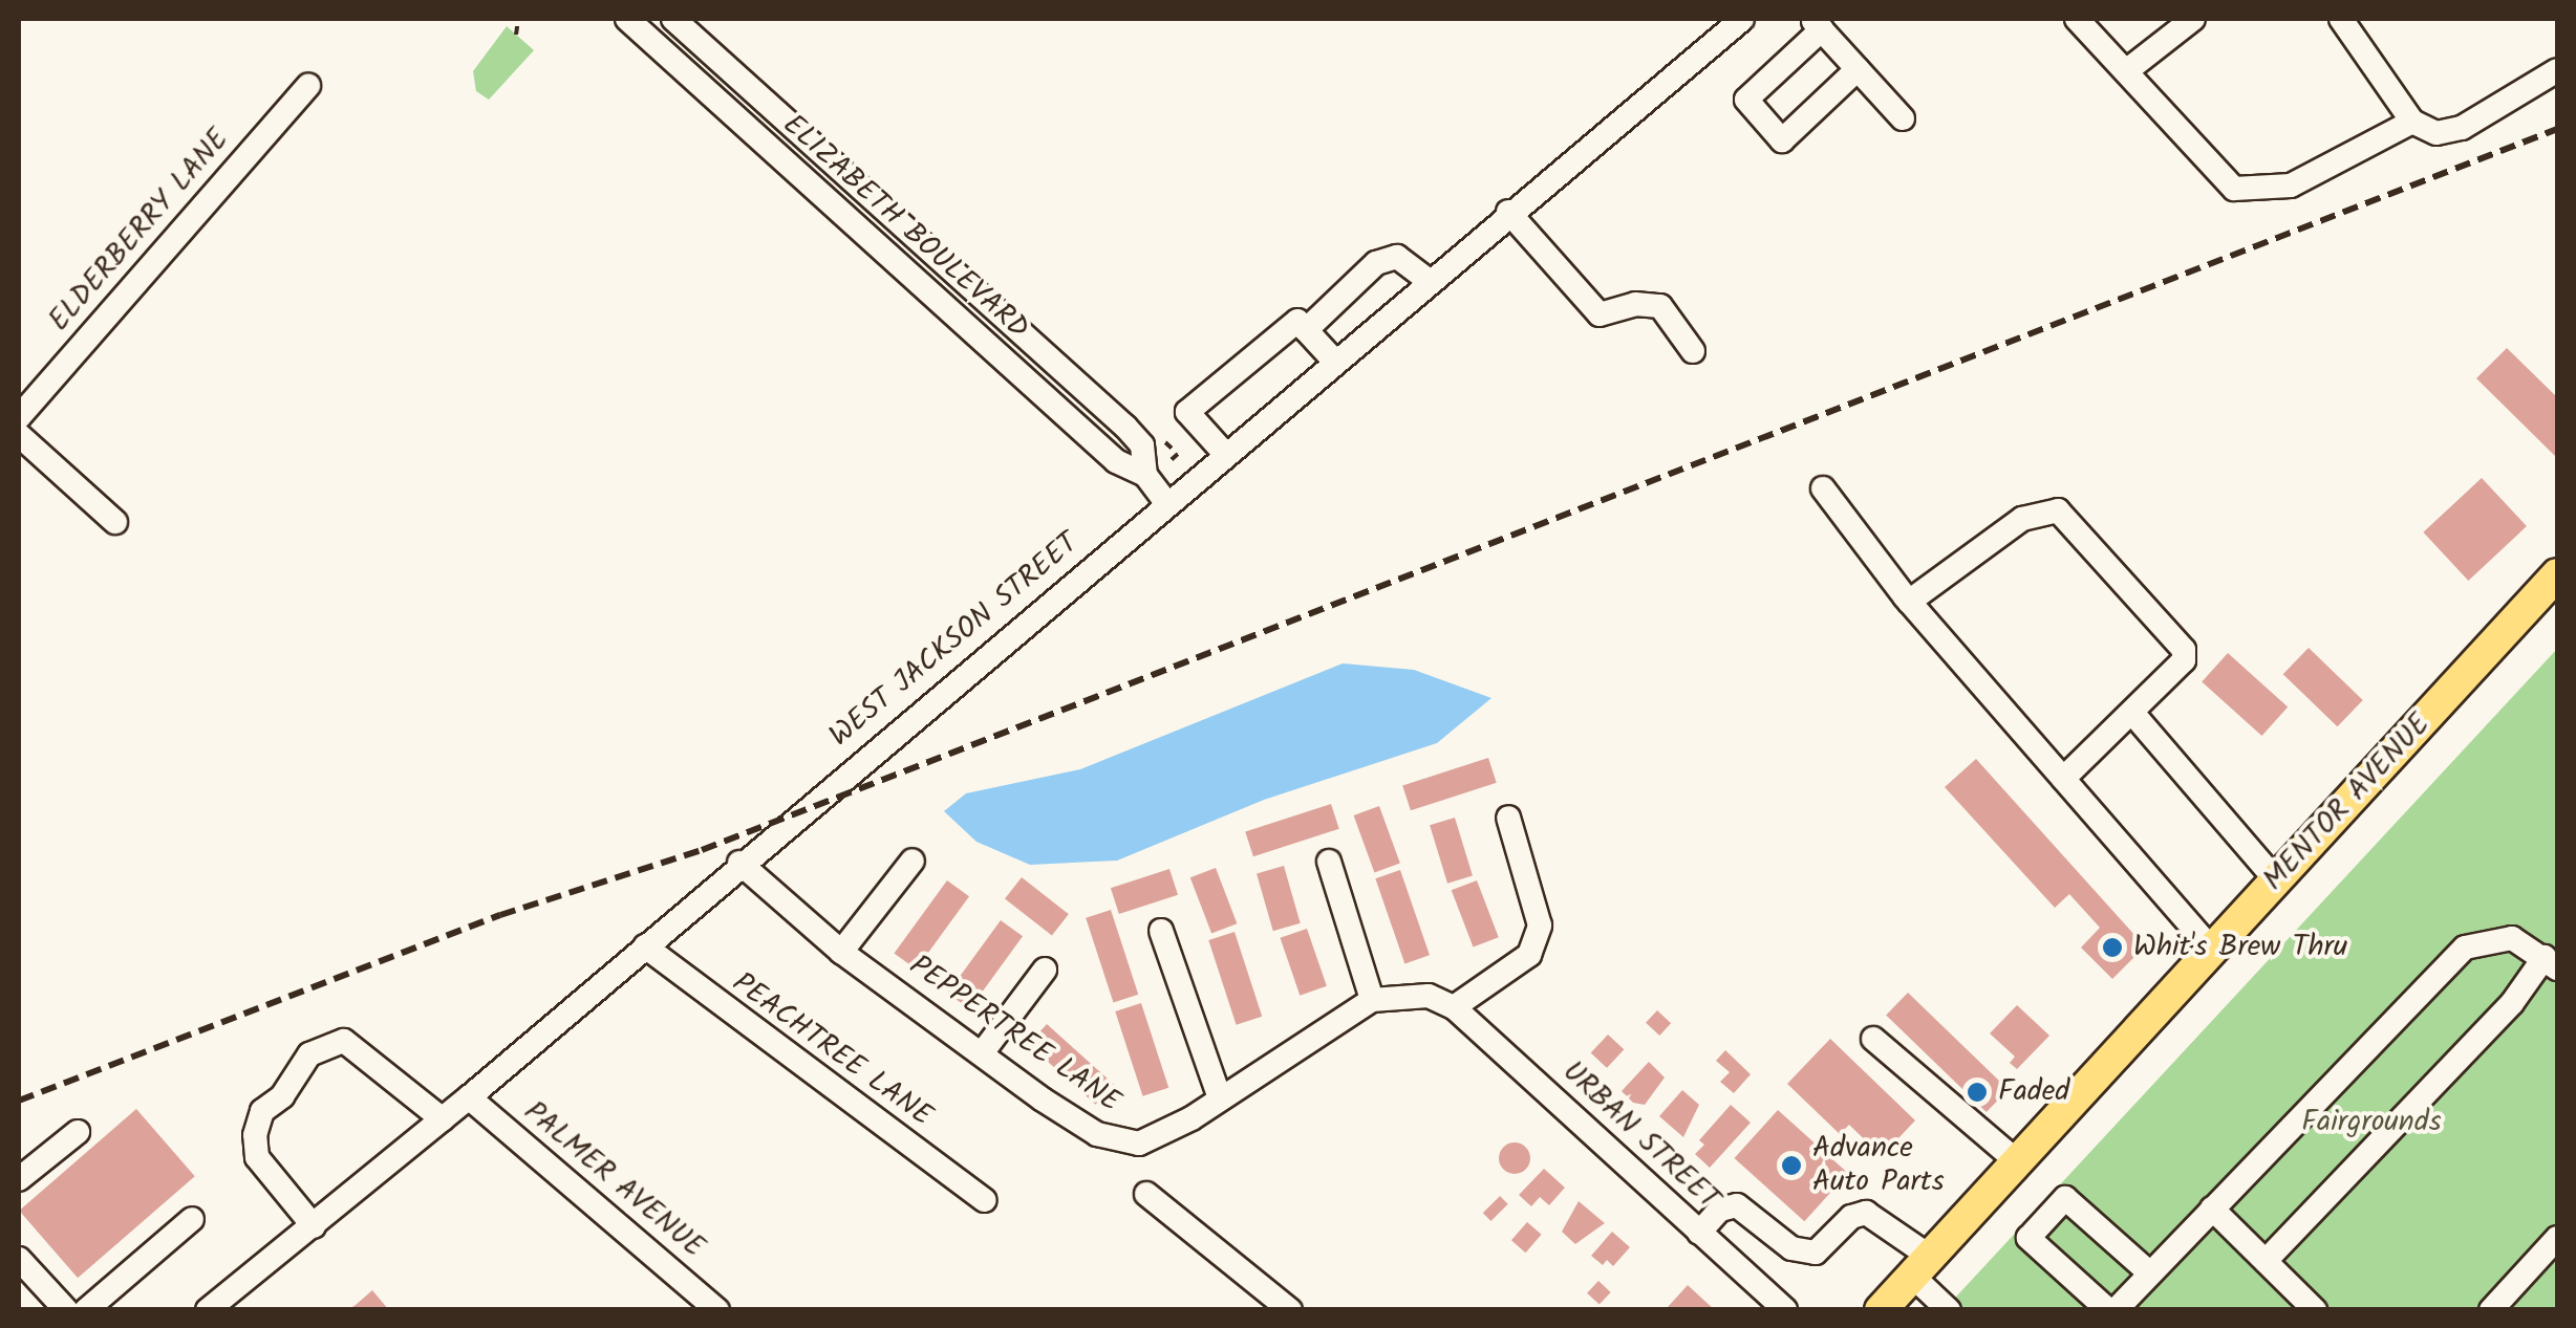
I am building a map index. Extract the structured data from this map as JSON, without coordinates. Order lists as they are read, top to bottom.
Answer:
{
  "streets": {
    "main road": ["MENTOR AVENUE"],
    "street": [
      "ELIZABETH BOULEVARD",
      "ELDERBERRY LANE",
      "WEST JACKSON STREET",
      "PEPPERTREE LANE",
      "PEACHTREE LANE",
      "URBAN STREET",
      "PALMER AVENUE"
    ]
  },
  "crossings": [
    ["ELIZABETH BOULEVARD", "WEST JACKSON STREET"],
    ["WEST JACKSON STREET", "PEPPERTREE LANE"],
    ["WEST JACKSON STREET", "PEACHTREE LANE"],
    ["WEST JACKSON STREET", "PALMER AVENUE"],
    ["PEPPERTREE LANE", "URBAN STREET"]
  ],
  "parks": ["Fairgrounds"],
  "places": ["Whit's Brew Thru", "Faded", "Advance Auto Parts"]
}
